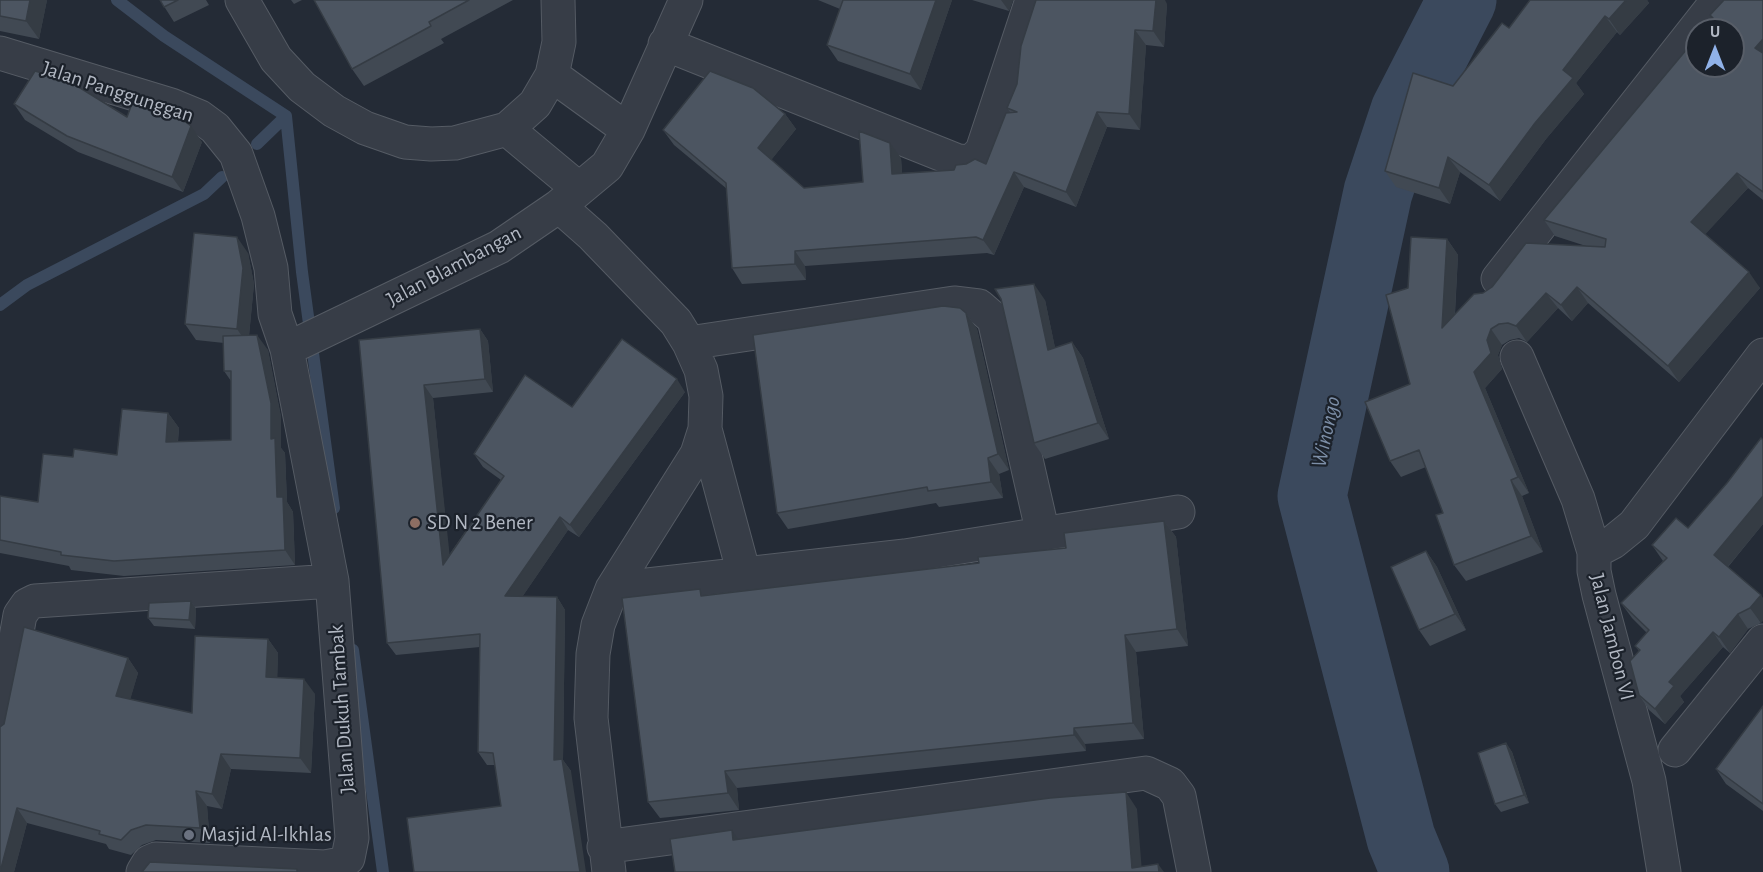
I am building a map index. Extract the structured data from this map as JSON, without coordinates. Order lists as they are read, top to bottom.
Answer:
{
  "streets": {
    "street": [
      "Jalan Panggunggan",
      "Jalan Blambangan",
      "Jalan Jambon VI",
      "Jalan Dukuh Tambak"
    ]
  },
  "crossings": [
    ["Jalan Panggunggan", "Jalan Blambangan"],
    ["Jalan Panggunggan", "Jalan Dukuh Tambak"],
    ["Jalan Blambangan", "Jalan Dukuh Tambak"]
  ],
  "water": ["Winongo"],
  "places": ["SD N 2 Bener", "Masjid Al-Ikhlas"],
  "north": "top"
}
